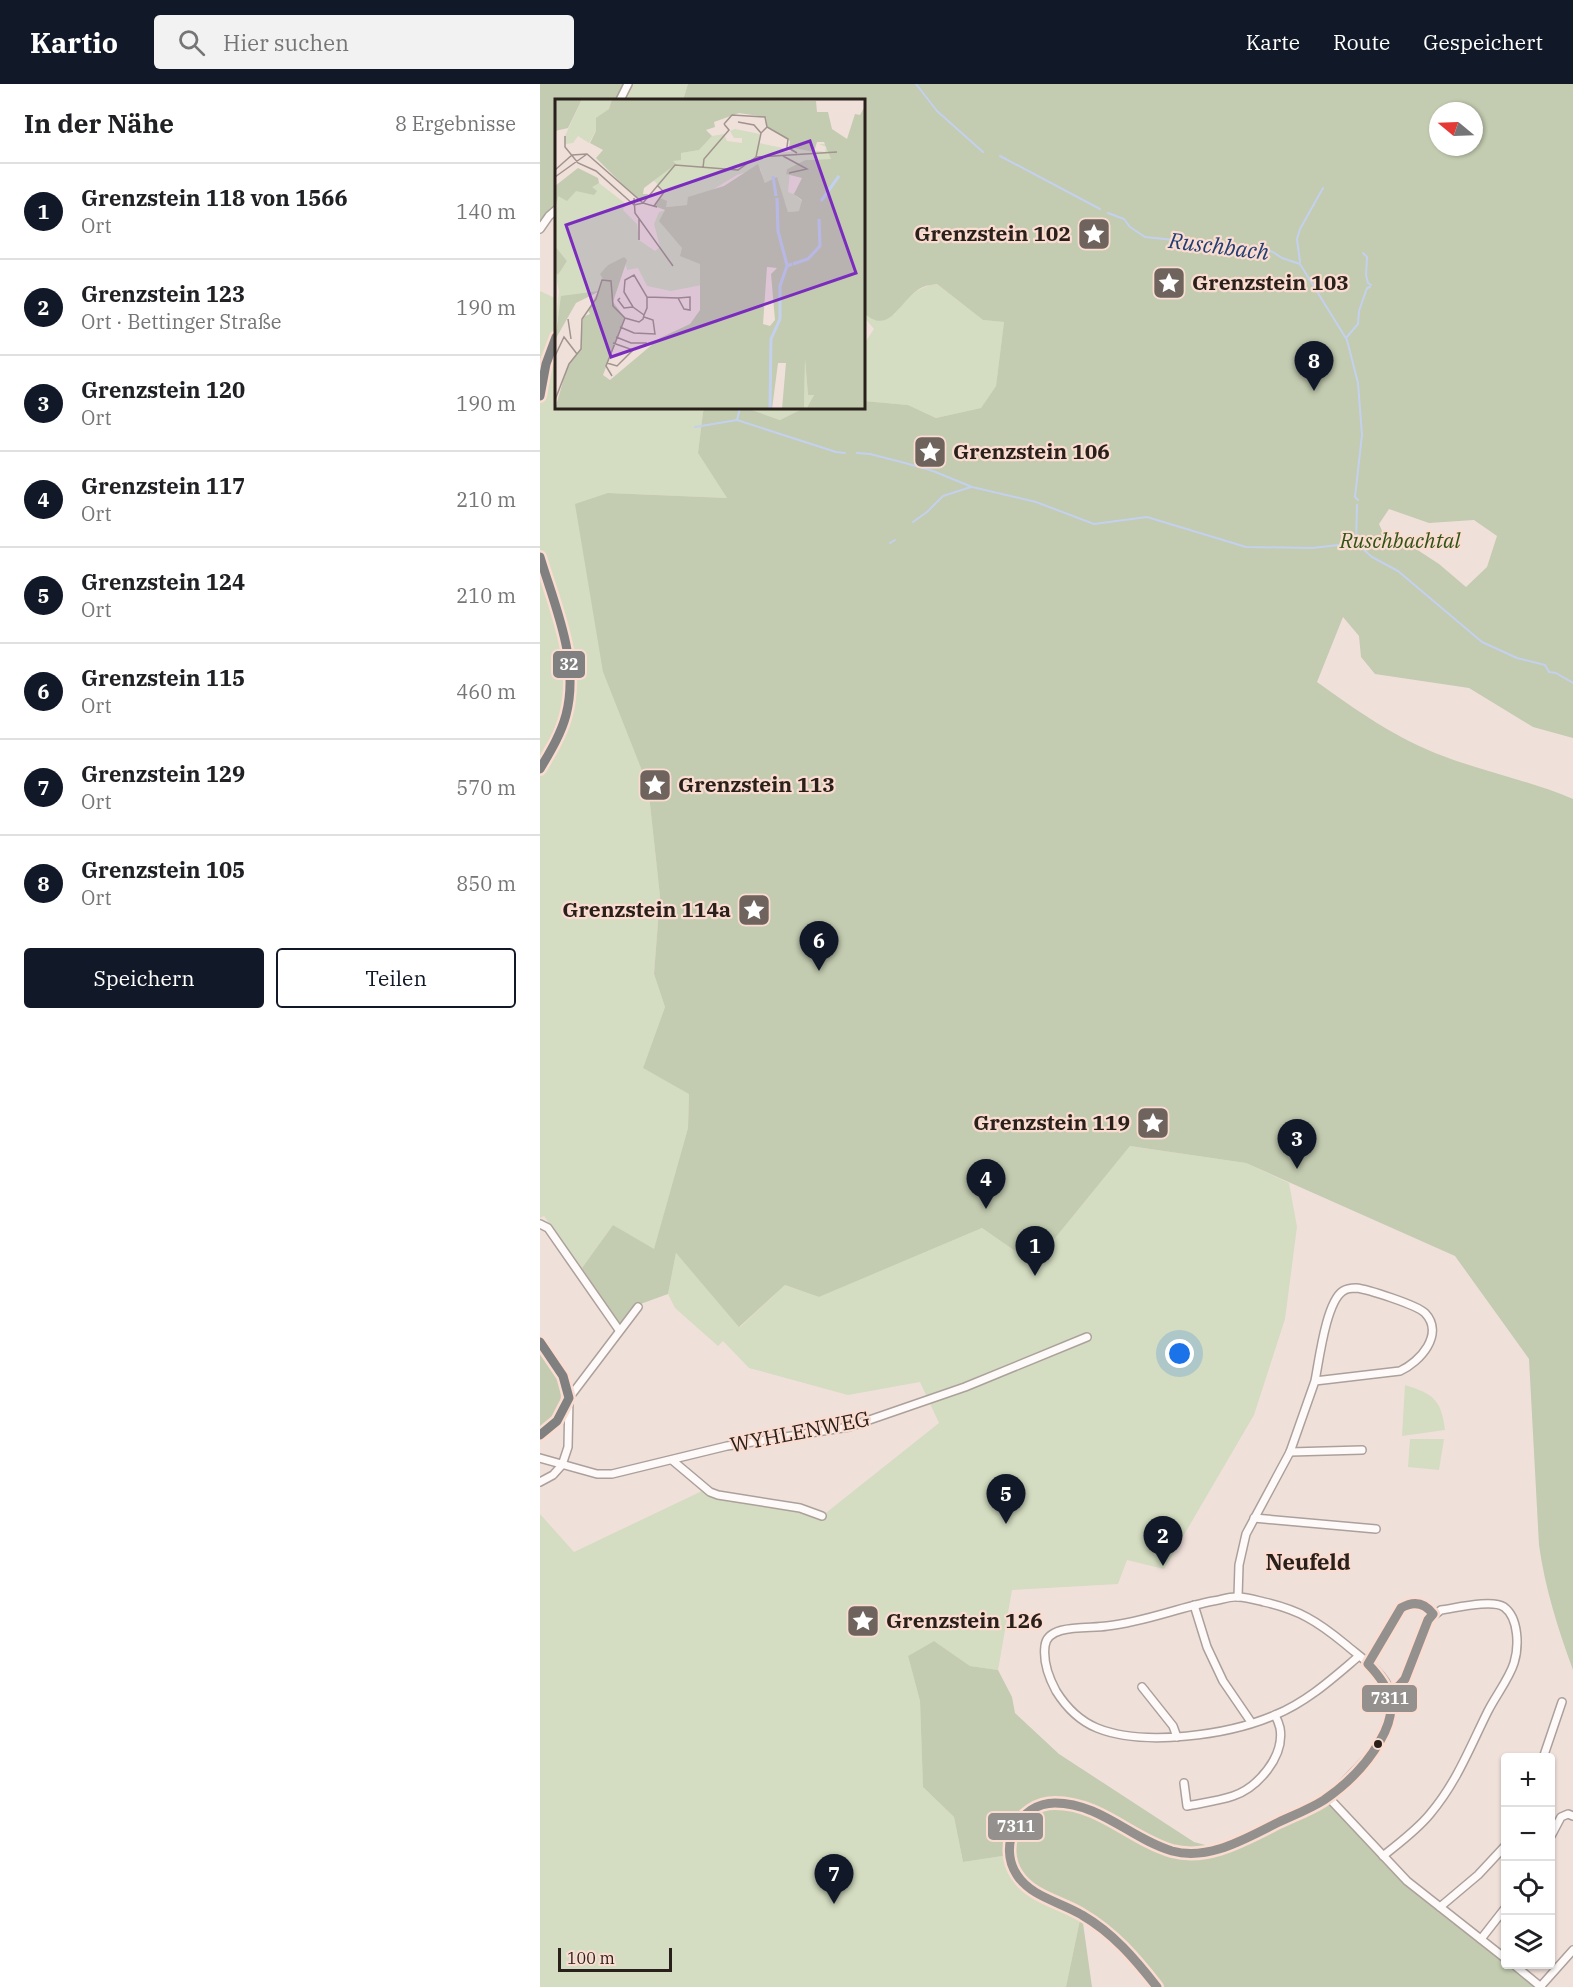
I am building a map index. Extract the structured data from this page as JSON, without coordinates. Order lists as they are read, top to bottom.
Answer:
{
  "streets": {
    "street": ["WYHLENWEG"]
  },
  "districts": ["Neufeld"],
  "water": ["Ruschbach"],
  "parks": ["Ruschbachtal"],
  "places": {
    "place": [
      "Grenzstein 102",
      "Grenzstein 103",
      "Grenzstein 106",
      "Grenzstein 113",
      "Grenzstein 114a",
      "Grenzstein 119",
      "Grenzstein 126"
    ]
  },
  "lines": ["transit line 32", "transit line 7311"],
  "scale_bar": "100 m",
  "north": "left",
  "page": {
    "header": "Kartio",
    "search": "Hier suchen",
    "nav": ["Karte", "Route", "Gespeichert"],
    "heading": ["In der Nähe", "8 Ergebnisse"],
    "list": [
      {
        "mark": "1",
        "name": "Grenzstein 118 von 1566",
        "note": "Ort",
        "value": "140 m"
      },
      {
        "mark": "2",
        "name": "Grenzstein 123",
        "note": "Ort · Bettinger Straße",
        "value": "190 m"
      },
      {
        "mark": "3",
        "name": "Grenzstein 120",
        "note": "Ort",
        "value": "190 m"
      },
      {
        "mark": "4",
        "name": "Grenzstein 117",
        "note": "Ort",
        "value": "210 m"
      },
      {
        "mark": "5",
        "name": "Grenzstein 124",
        "note": "Ort",
        "value": "210 m"
      },
      {
        "mark": "6",
        "name": "Grenzstein 115",
        "note": "Ort",
        "value": "460 m"
      },
      {
        "mark": "7",
        "name": "Grenzstein 129",
        "note": "Ort",
        "value": "570 m"
      },
      {
        "mark": "8",
        "name": "Grenzstein 105",
        "note": "Ort",
        "value": "850 m"
      }
    ],
    "pins": [
      "8",
      "6",
      "3",
      "4",
      "1",
      "5",
      "2",
      "7"
    ],
    "buttons": ["Speichern", "Teilen"],
    "map_buttons": ["+", "−"],
    "scale": "100 m"
  }
}
